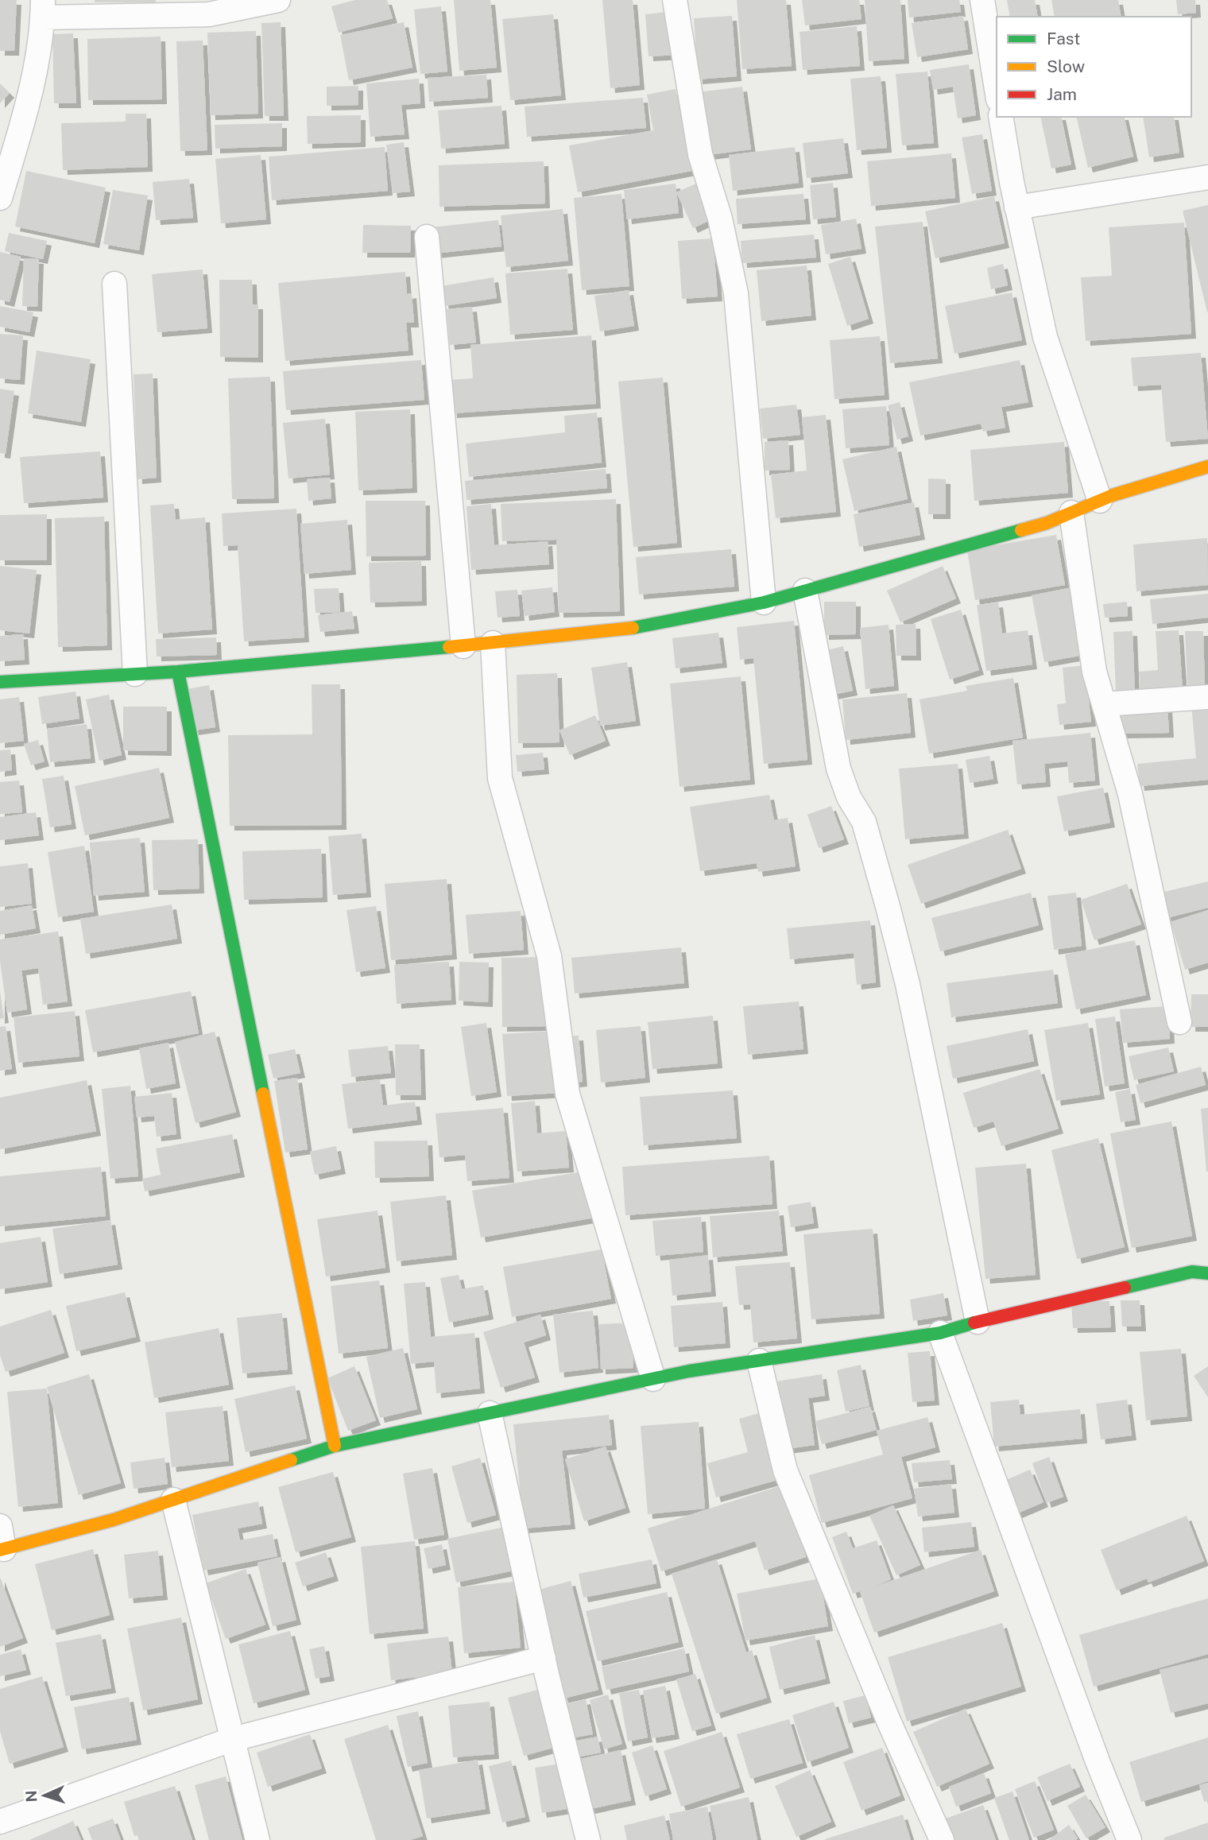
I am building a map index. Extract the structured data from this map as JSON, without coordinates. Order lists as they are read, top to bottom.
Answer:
{
  "legend": ["Fast", "Slow", "Jam"],
  "north": "left"
}
